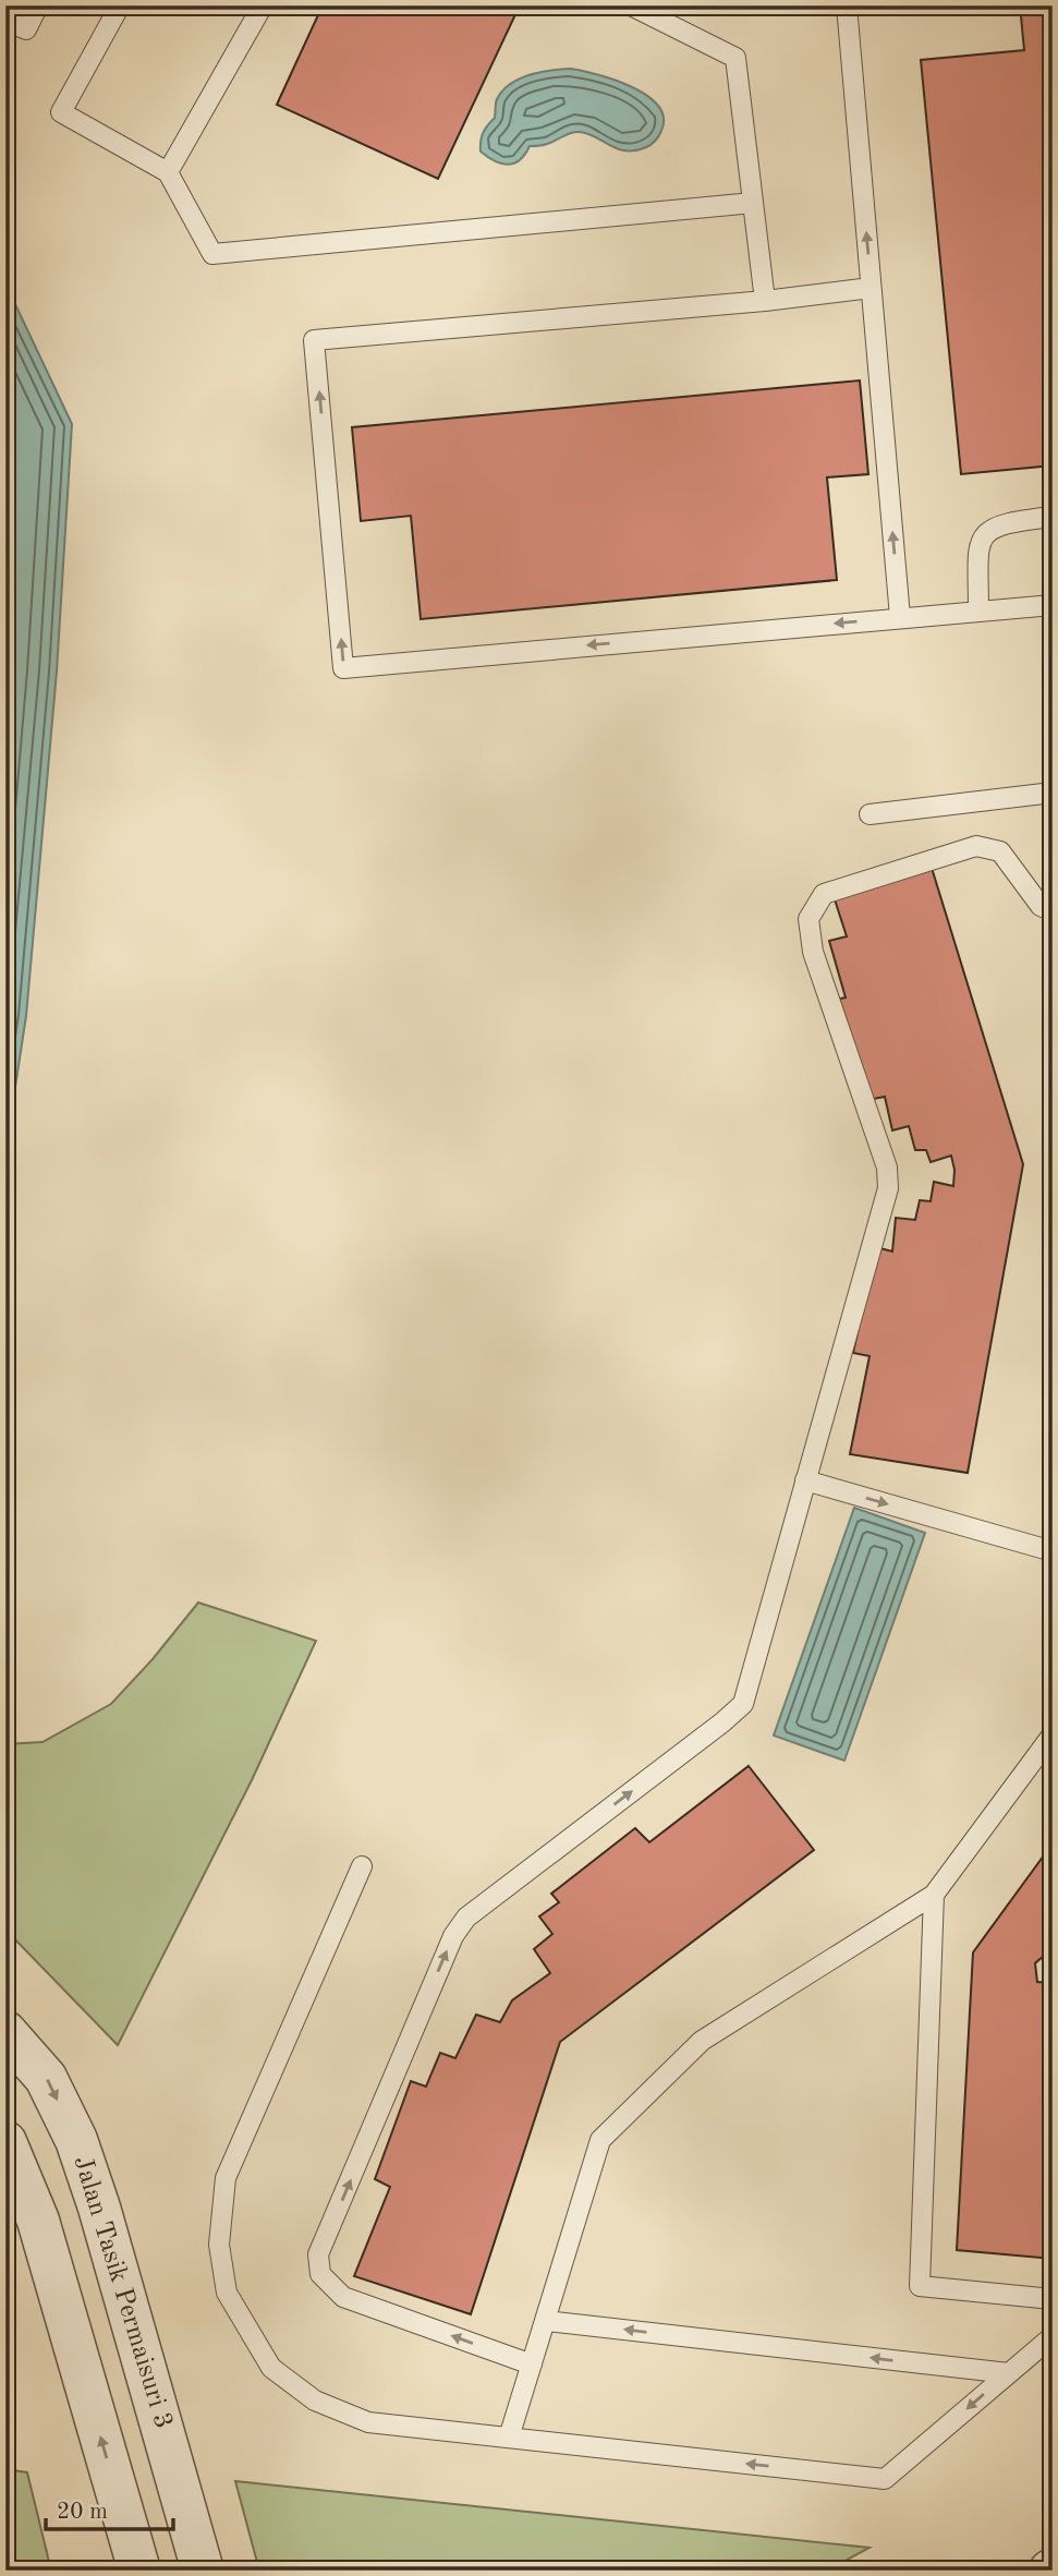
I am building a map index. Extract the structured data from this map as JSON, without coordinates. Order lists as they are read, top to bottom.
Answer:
{
  "streets": {
    "street": ["Jalan Tasik Permaisuri 3"]
  },
  "scale_bar": "20 m"
}
